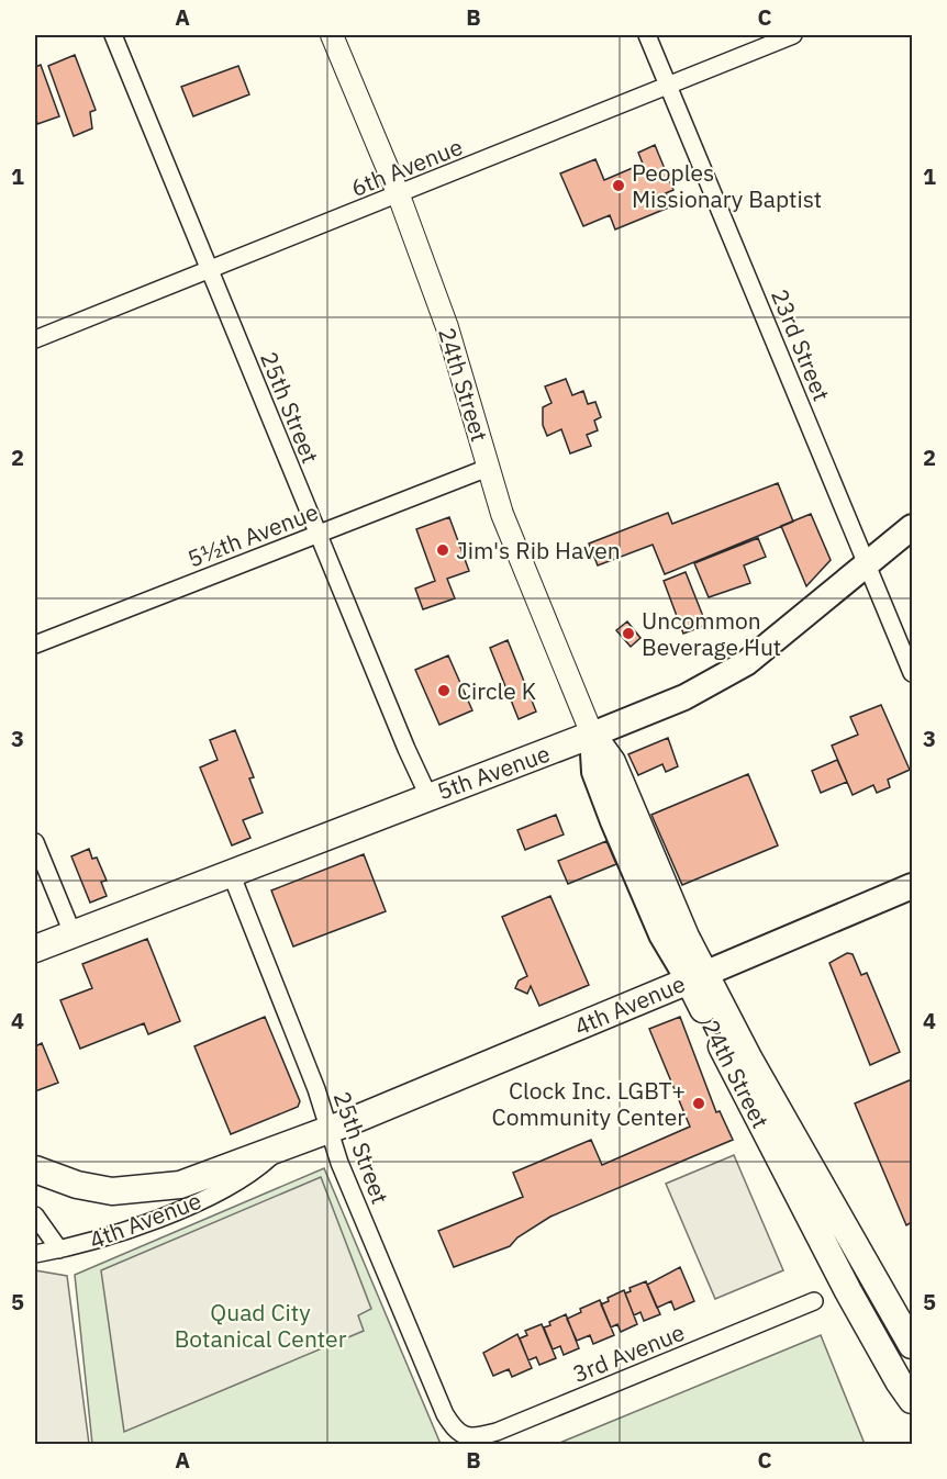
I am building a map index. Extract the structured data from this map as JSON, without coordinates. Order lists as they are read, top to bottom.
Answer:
{
  "streets": {
    "main road": ["24th Street", "5th Avenue", "4th Avenue"],
    "street": [
      "6th Avenue",
      "23rd Street",
      "25th Street",
      "5½th Avenue",
      "3rd Avenue"
    ]
  },
  "crossings": [
    ["6th Avenue", "23rd Street"],
    ["6th Avenue", "24th Street"],
    ["6th Avenue", "25th Street"],
    ["23rd Street", "5th Avenue"],
    ["24th Street", "5½th Avenue"],
    ["24th Street", "5th Avenue"],
    ["24th Street", "4th Avenue"],
    ["25th Street", "5½th Avenue"],
    ["25th Street", "5th Avenue"],
    ["25th Street", "4th Avenue"],
    ["25th Street", "3rd Avenue"]
  ],
  "parks": ["Quad City Botanical Center"],
  "places": [
    "Peoples Missionary Baptist",
    "Jim's Rib Haven",
    "Uncommon Beverage Hut",
    "Circle K",
    "Clock Inc. LGBT+ Community Center"
  ],
  "grid": {
    "columns": ["A", "B", "C"],
    "rows": [
      "1",
      "2",
      "3",
      "4",
      "5"
    ]
  }
}
